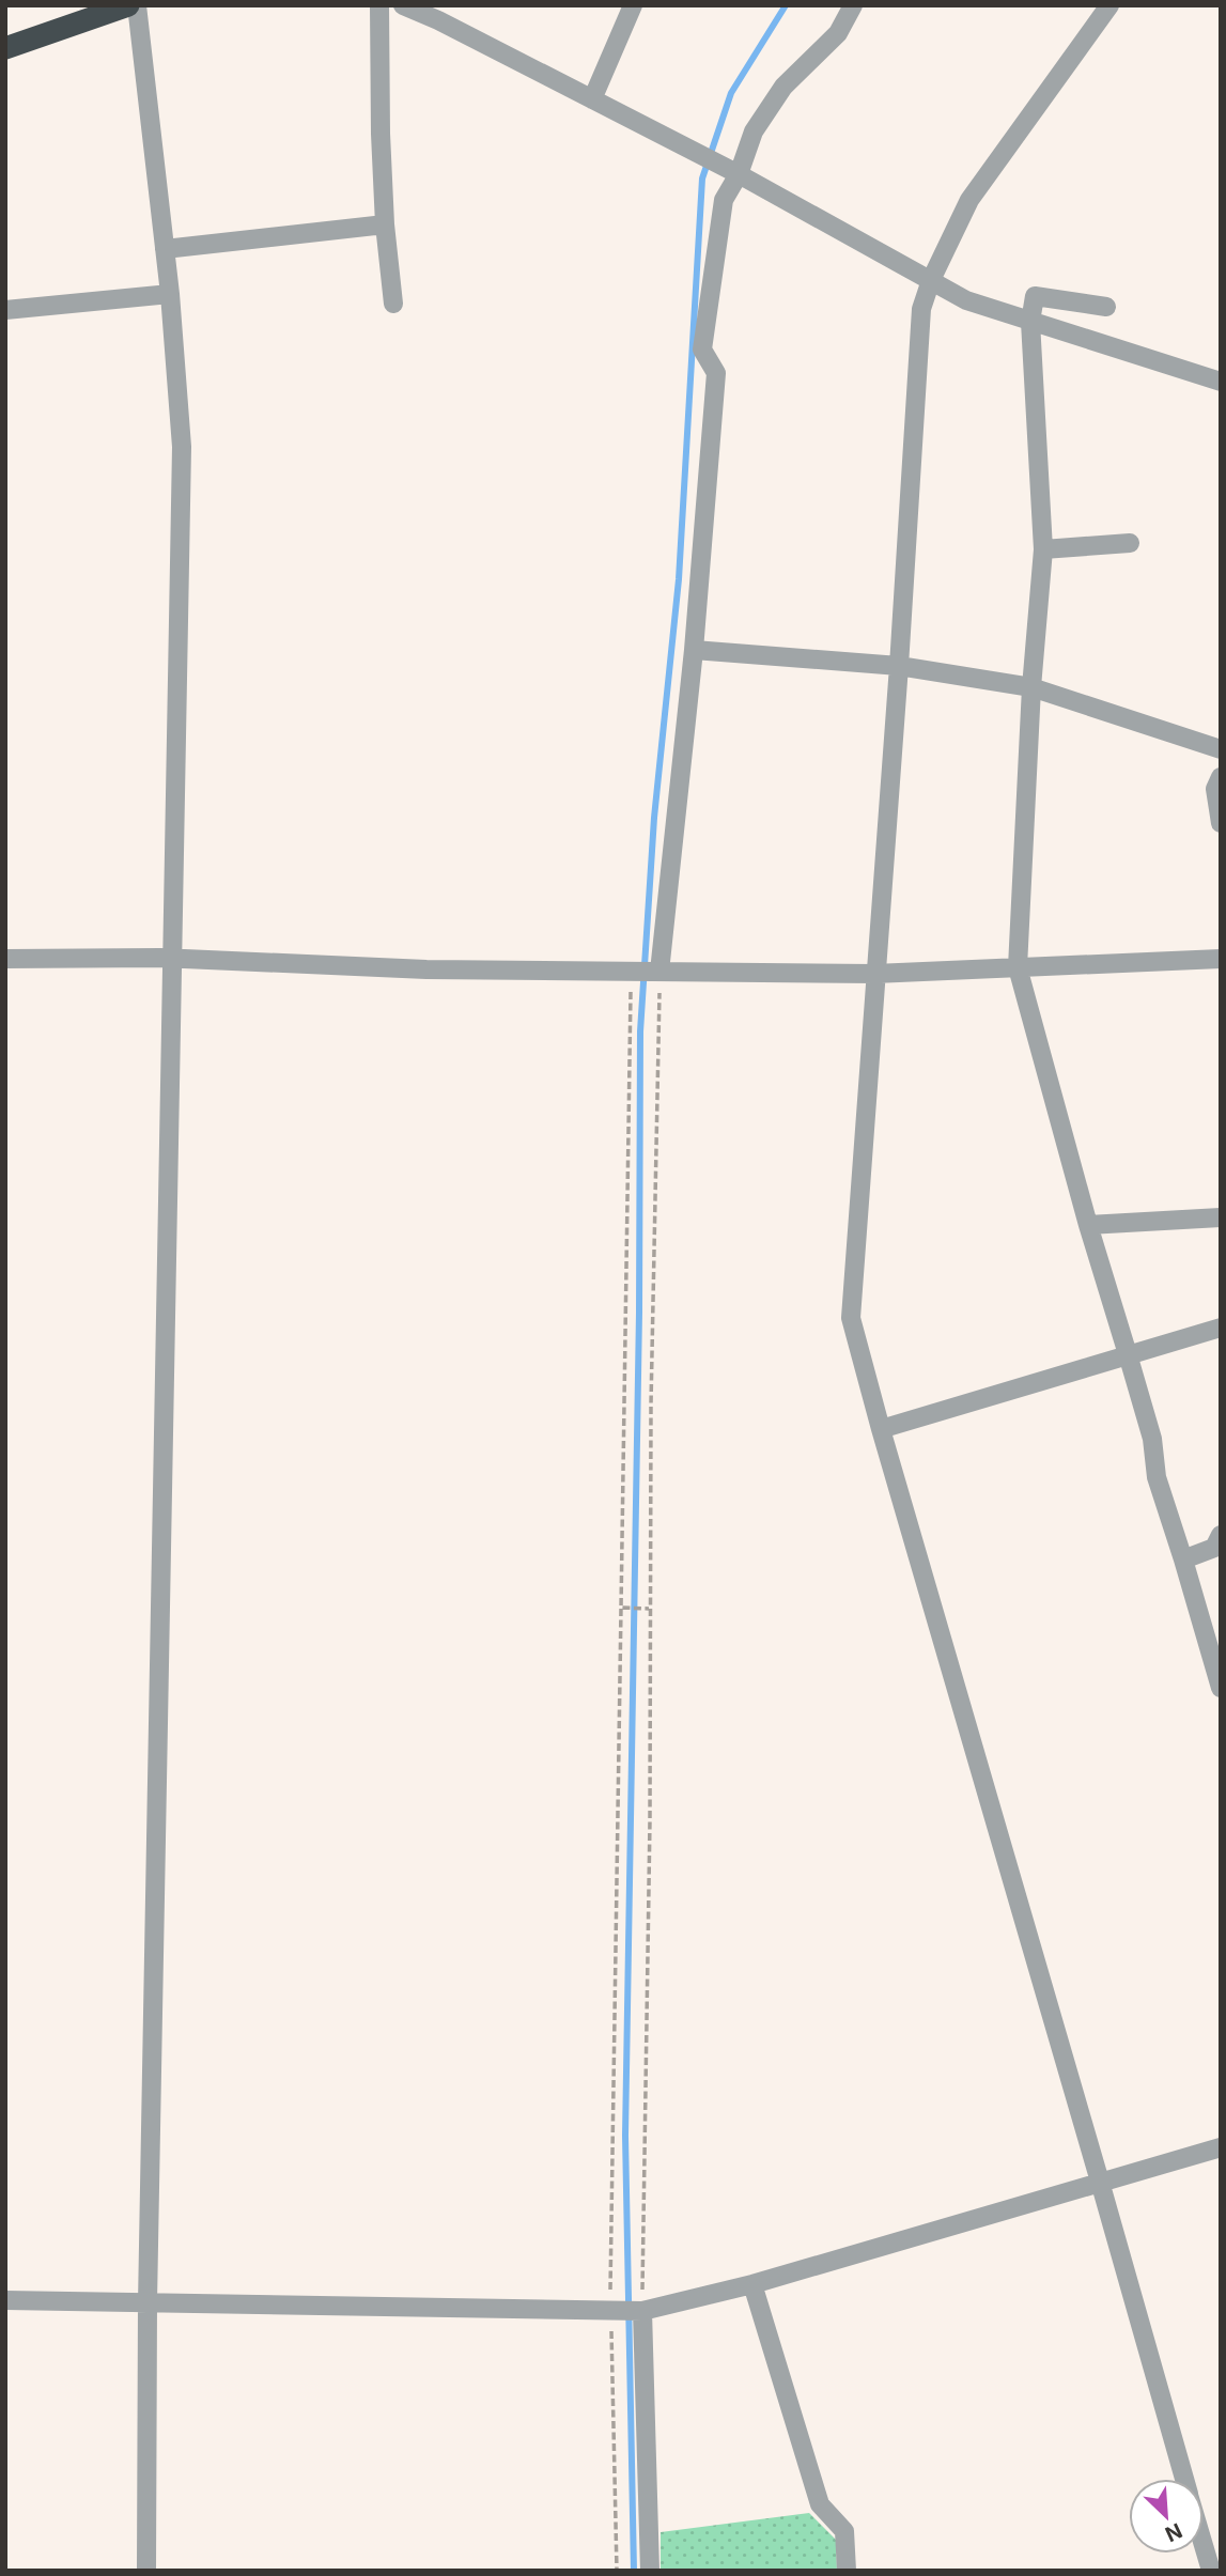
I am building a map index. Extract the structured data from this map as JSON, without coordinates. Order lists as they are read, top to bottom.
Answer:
{
  "north": "bottom right"
}
